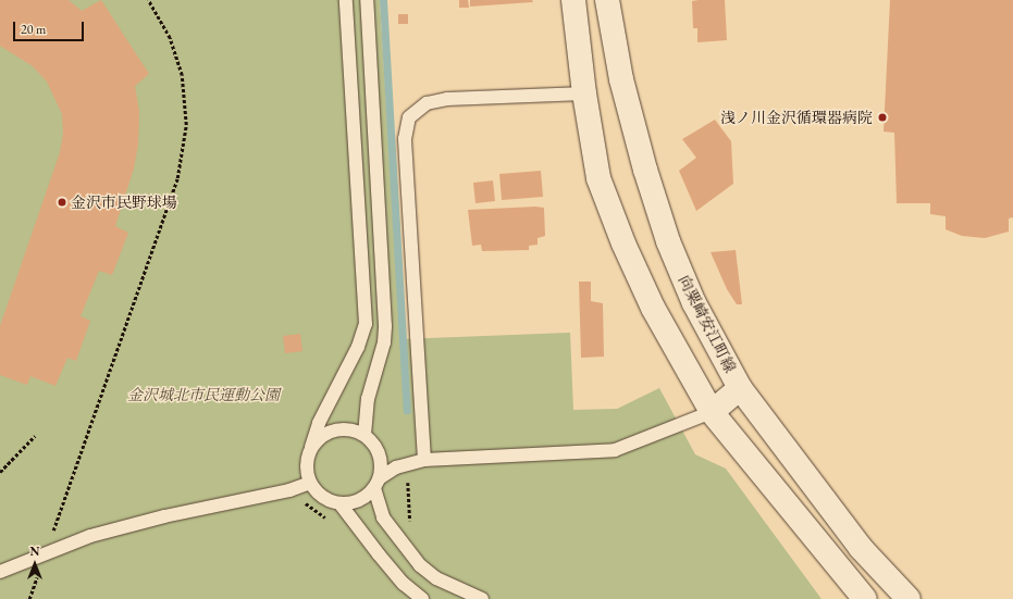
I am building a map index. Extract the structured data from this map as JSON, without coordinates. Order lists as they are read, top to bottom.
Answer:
{
  "streets": {
    "main road": ["向粟崎安江町線"]
  },
  "parks": ["金沢城北市民運動公園"],
  "places": ["浅ノ川金沢循環器病院", "金沢市民野球場"],
  "scale_bar": "20 m",
  "north": "top"
}
